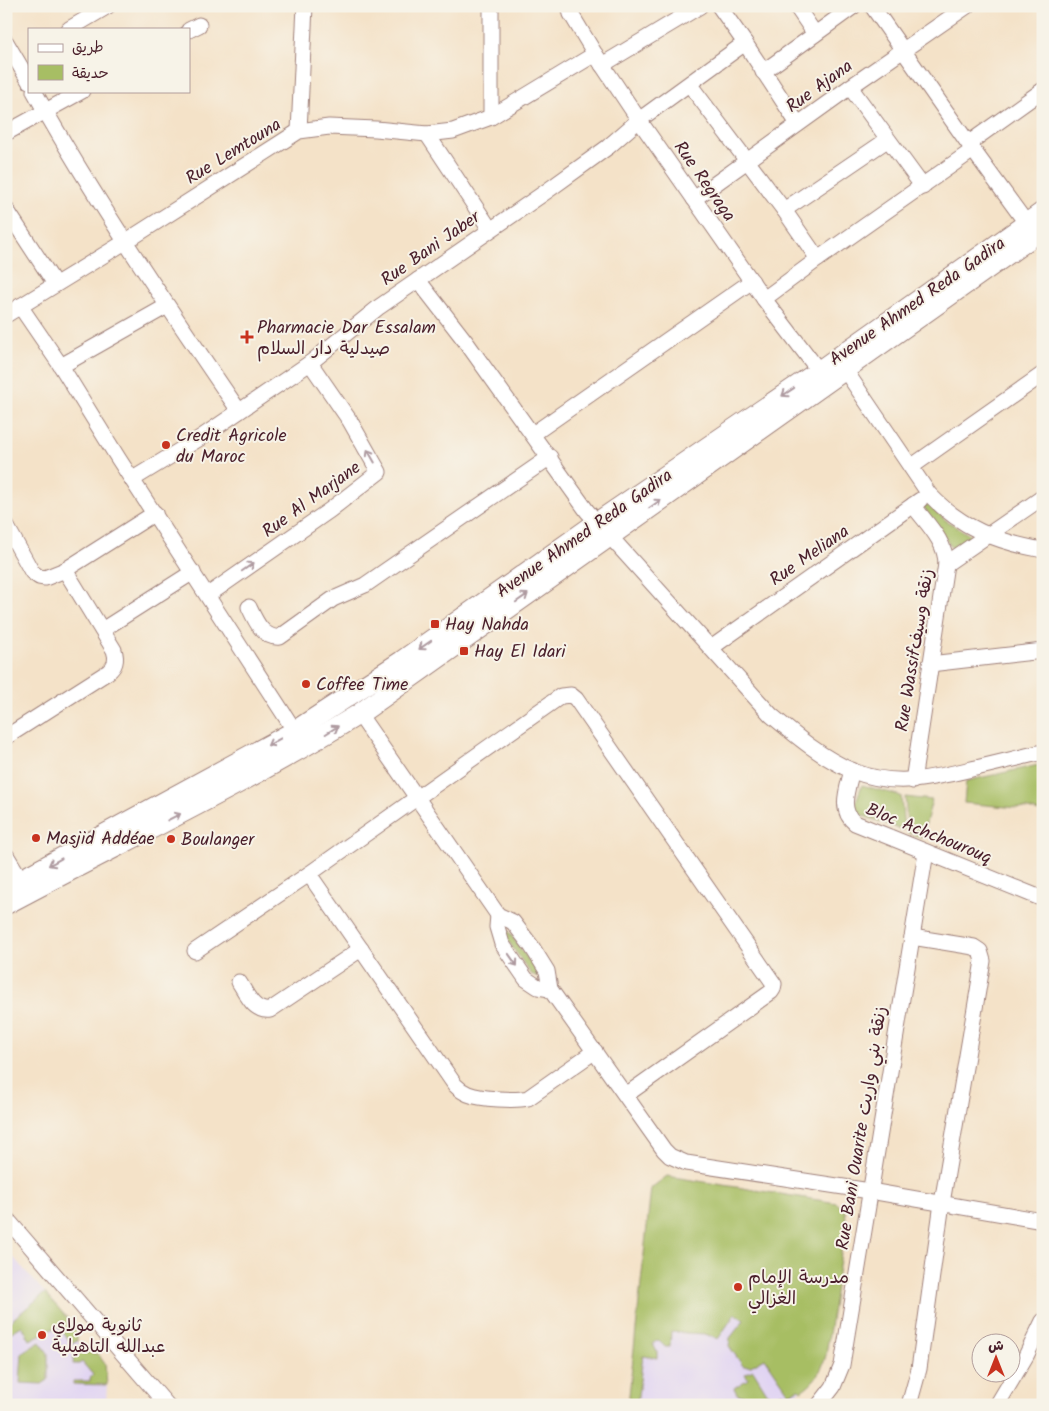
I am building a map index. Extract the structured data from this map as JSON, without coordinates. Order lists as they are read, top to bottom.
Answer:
{
  "streets": {
    "main road": ["Avenue Ahmed Reda Gadira"],
    "street": [
      "Rue Ajana",
      "Rue Lemtouna",
      "Rue Regraga",
      "Rue Bani Jaber",
      "Rue Al Marjane",
      "Rue Meliana",
      "Rue Wassifزنقة وسيف",
      "Bloc Achchourouq",
      "Rue Bani Ouarite زنقة بني واريت"
    ]
  },
  "crossings": [
    ["Rue Ajana", "Rue Regraga"],
    ["Rue Lemtouna", "Rue Regraga"],
    ["Rue Regraga", "Rue Bani Jaber"],
    ["Rue Regraga", "Avenue Ahmed Reda Gadira"],
    ["Rue Bani Jaber", "Rue Al Marjane"],
    ["Rue Meliana", "Rue Wassifزنقة وسيف"],
    ["Bloc Achchourouq", "Rue Bani Ouarite زنقة بني واريت"]
  ],
  "places": {
    "health": ["Pharmacie Dar Essalam صيدلية دار السلام"],
    "other": [
      "Credit Agricole du Maroc",
      "Coffee Time",
      "Masjid Addéae",
      "Boulanger",
      "مدرسة الإمام الغزالي",
      "ثانوية مولاي عبدالله التاهيلية"
    ],
    "transit": ["Hay Nahda", "Hay El Idari"]
  },
  "legend": ["طريق", "حديقة"],
  "north": "top"
}
